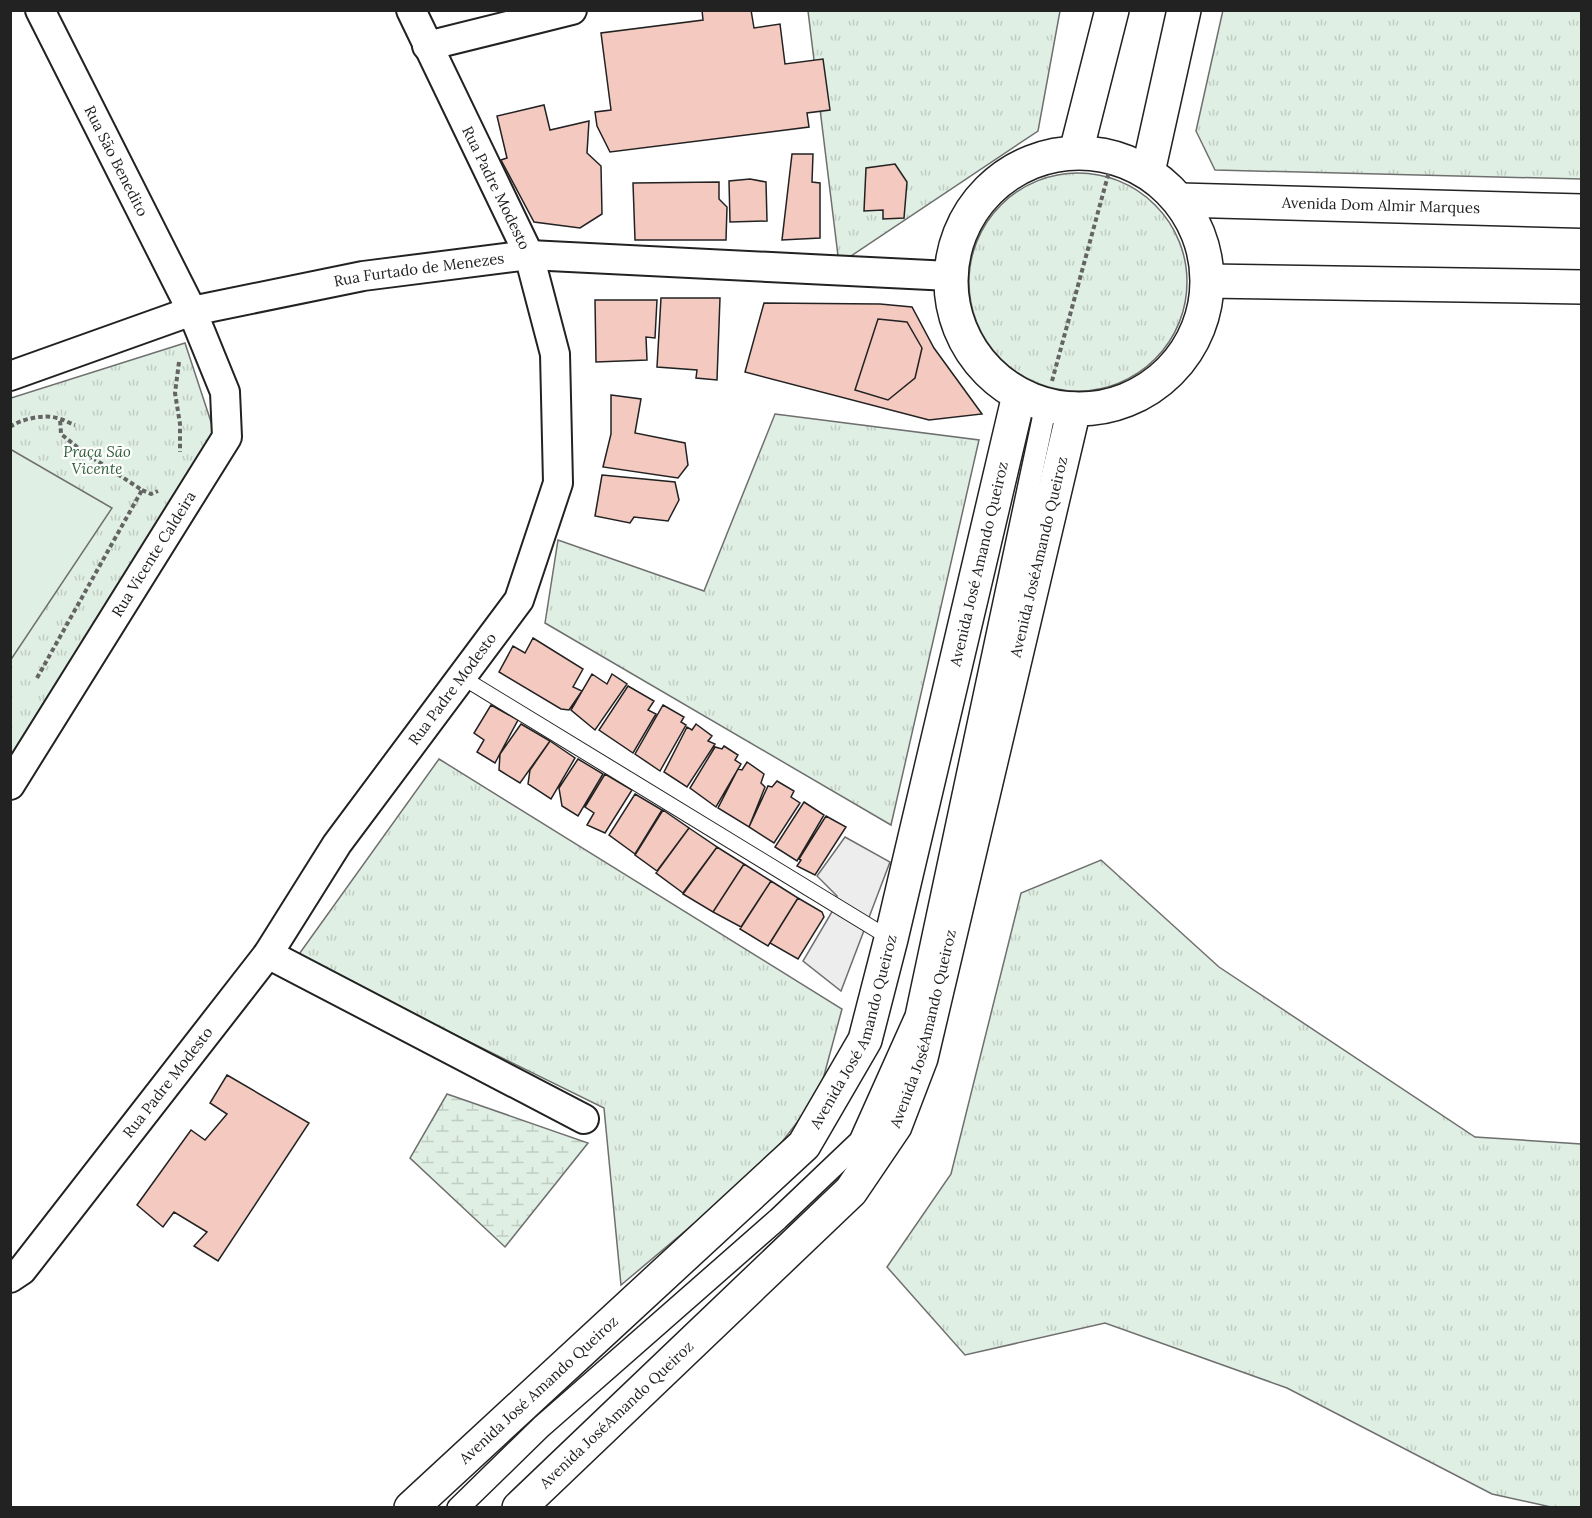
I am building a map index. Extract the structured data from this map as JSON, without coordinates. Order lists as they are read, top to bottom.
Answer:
{
  "streets": {
    "main road": ["Avenida Dom Almir Marques", "Avenida JoséAmando Queiroz", "Avenida José Amando Queiroz"],
    "street": [
      "Rua São Benedito",
      "Rua Padre Modesto",
      "Rua Furtado de Menezes",
      "Rua Vicente Caldeira"
    ]
  },
  "crossings": [
    ["Rua São Benedito", "Rua Furtado de Menezes"],
    ["Rua São Benedito", "Rua Vicente Caldeira"],
    ["Rua Padre Modesto", "Rua Furtado de Menezes"],
    ["Rua Furtado de Menezes", "Rua Vicente Caldeira"],
    ["Avenida JoséAmando Queiroz", "Avenida José Amando Queiroz"]
  ],
  "parks": ["Praça São Vicente"]
}
